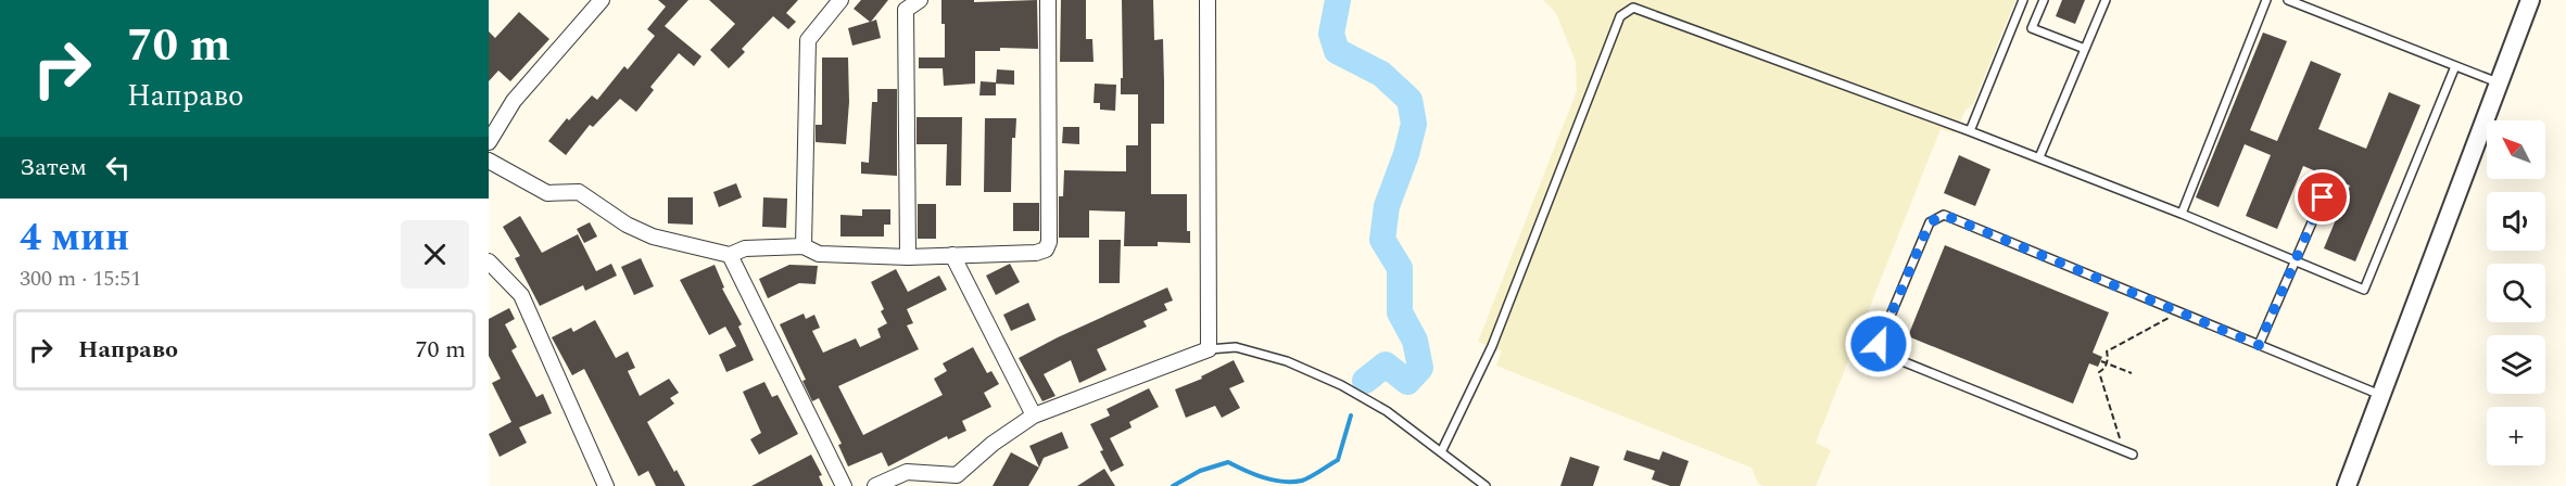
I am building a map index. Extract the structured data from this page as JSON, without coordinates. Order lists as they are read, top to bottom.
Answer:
{
  "north": "top left",
  "page": {
    "turn": ["70 m", "Направо"],
    "map_buttons": "+",
    "then": "Затем",
    "heading": ["4 мин", "300 m · 15:51"],
    "list": [
      {
        "name": "Направо",
        "value": "70 m"
      }
    ]
  }
}
